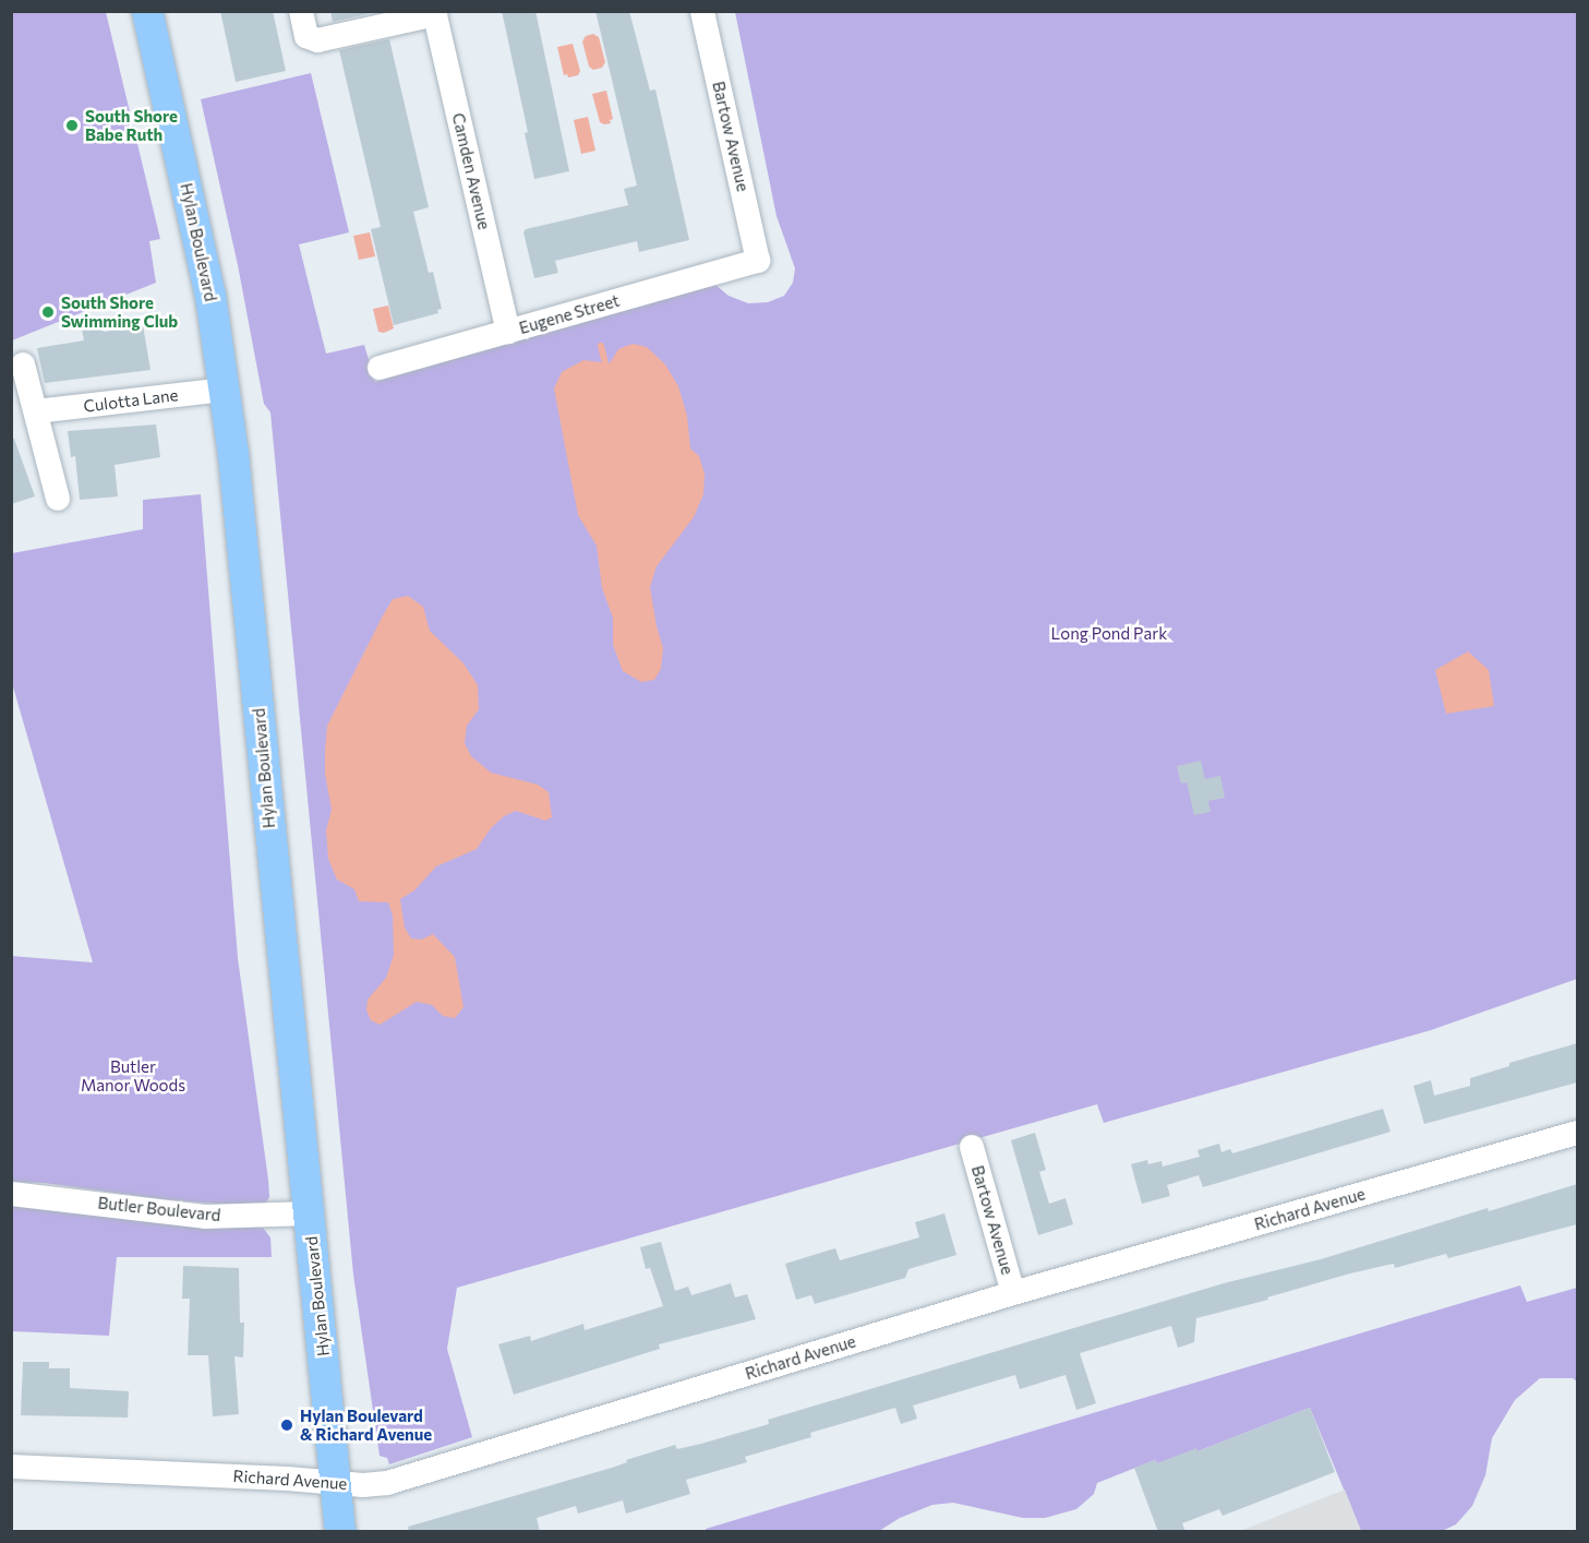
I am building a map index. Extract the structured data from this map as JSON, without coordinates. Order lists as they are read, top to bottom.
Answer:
{
  "streets": {
    "main road": ["Hylan Boulevard"],
    "street": [
      "Bartow Avenue",
      "Camden Avenue",
      "Eugene Street",
      "Culotta Lane",
      "Butler Boulevard",
      "Richard Avenue"
    ]
  },
  "crossings": [
    ["Bartow Avenue", "Eugene Street"],
    ["Bartow Avenue", "Richard Avenue"],
    ["Camden Avenue", "Eugene Street"],
    ["Hylan Boulevard", "Culotta Lane"],
    ["Hylan Boulevard", "Butler Boulevard"],
    ["Hylan Boulevard", "Richard Avenue"]
  ],
  "parks": ["Long Pond Park", "Butler Manor Woods"],
  "places": ["South Shore Babe Ruth", "South Shore Swimming Club", "Hylan Boulevard & Richard Avenue"]
}
